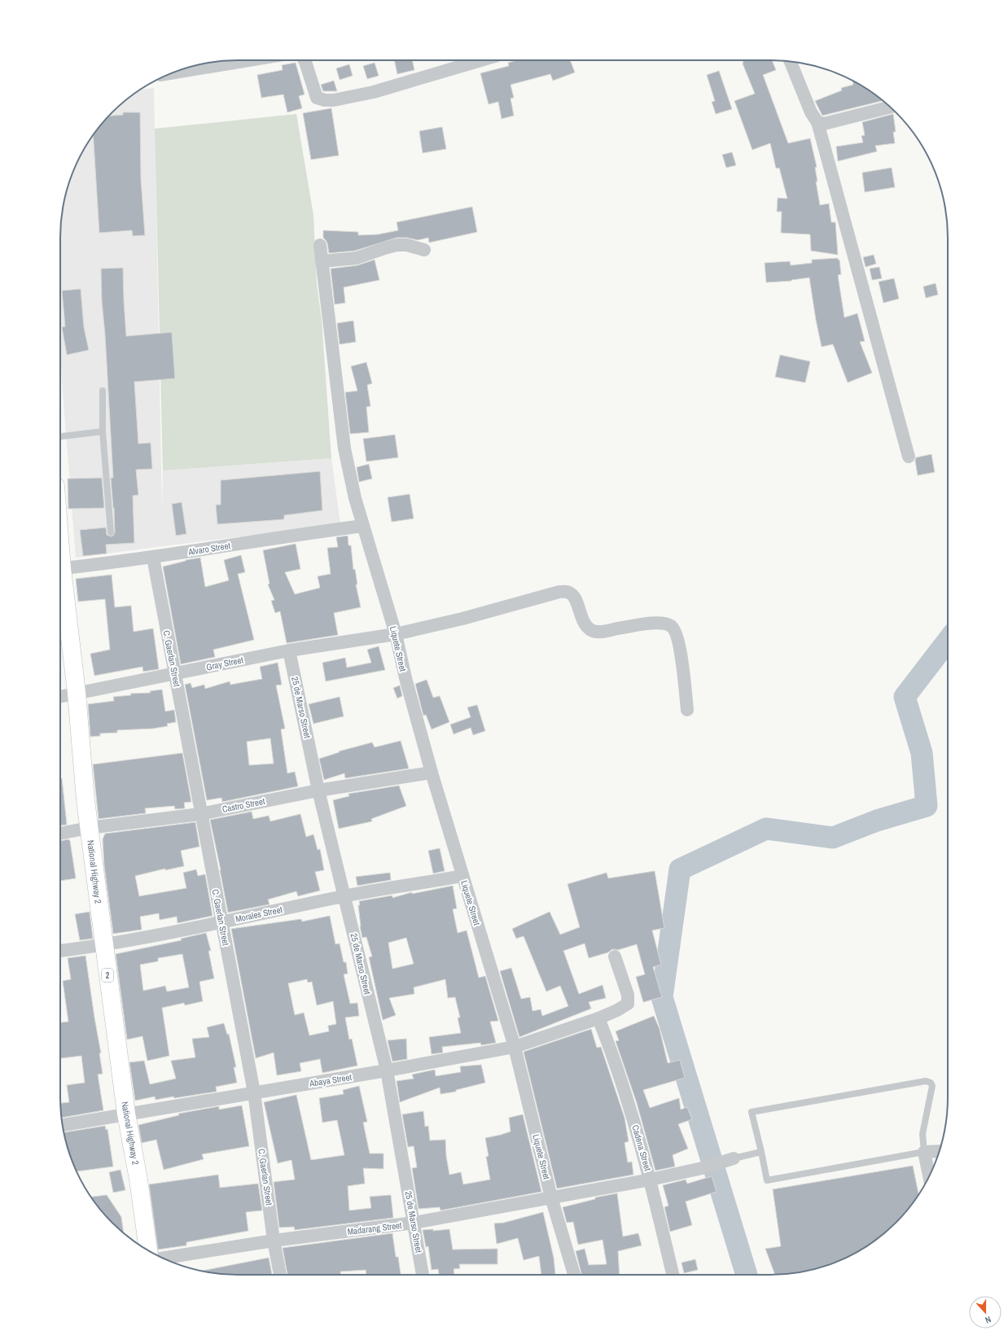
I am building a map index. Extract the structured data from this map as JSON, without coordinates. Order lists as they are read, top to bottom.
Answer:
{
  "streets": {
    "main road": ["National Highway 2", "2"],
    "street": [
      "Alvaro Street",
      "Liquete Street",
      "C. Gaerlan Street",
      "Gray Street",
      "25 de Marso Street",
      "Castro Street",
      "Morales Street",
      "Abaya Street",
      "Cadena Street",
      "Madarang Street"
    ]
  },
  "crossings": [
    ["Alvaro Street", "Liquete Street"],
    ["Alvaro Street", "C. Gaerlan Street"],
    ["Liquete Street", "Gray Street"],
    ["Liquete Street", "Castro Street"],
    ["Liquete Street", "Morales Street"],
    ["Liquete Street", "Abaya Street"],
    ["Liquete Street", "Madarang Street"],
    ["C. Gaerlan Street", "Gray Street"],
    ["C. Gaerlan Street", "Castro Street"],
    ["C. Gaerlan Street", "Morales Street"],
    ["C. Gaerlan Street", "Abaya Street"],
    ["C. Gaerlan Street", "Madarang Street"],
    ["Gray Street", "25 de Marso Street"],
    ["Gray Street", "National Highway 2"],
    ["25 de Marso Street", "Castro Street"],
    ["25 de Marso Street", "Morales Street"],
    ["25 de Marso Street", "Abaya Street"],
    ["25 de Marso Street", "Madarang Street"],
    ["Castro Street", "National Highway 2"],
    ["National Highway 2", "Morales Street"],
    ["National Highway 2", "Abaya Street"],
    ["Abaya Street", "Cadena Street"],
    ["Cadena Street", "Madarang Street"]
  ],
  "north": "bottom"
}
